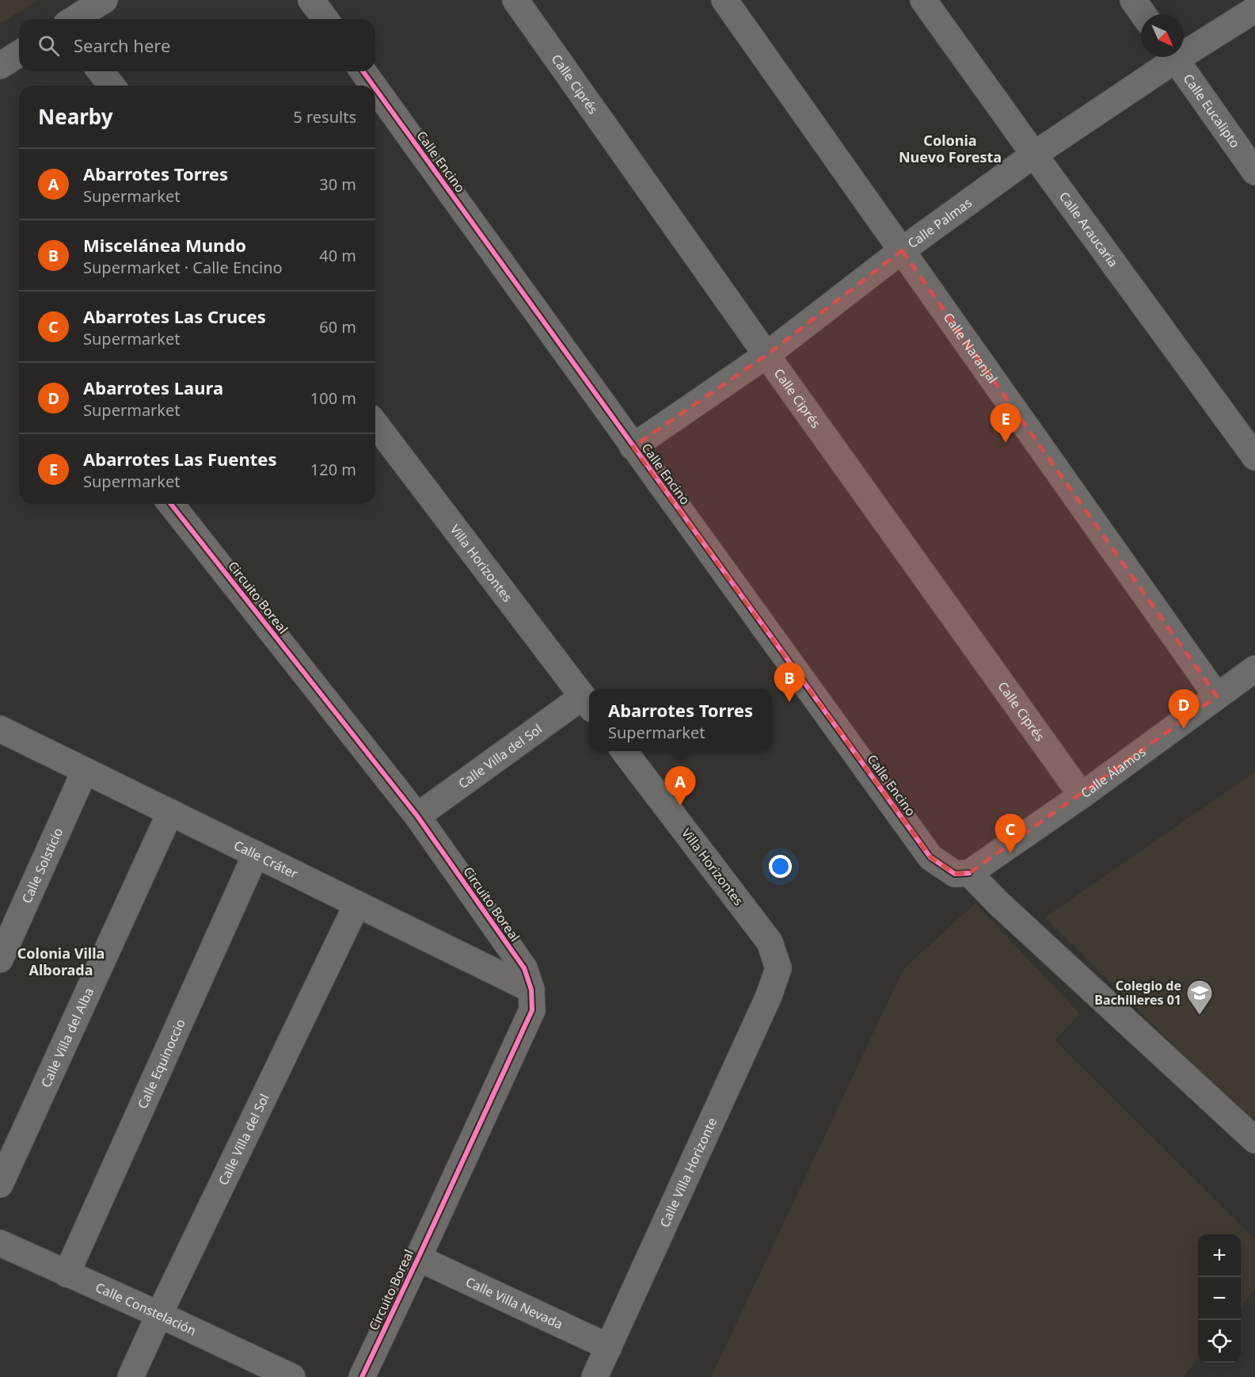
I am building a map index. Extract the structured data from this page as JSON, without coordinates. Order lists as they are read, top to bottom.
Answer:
{
  "streets": {
    "street": [
      "Calle Ciprés",
      "Calle Eucalipto",
      "Calle Encino",
      "Calle Palmas",
      "Calle Araucaria",
      "Calle Naranjal",
      "Villa Horizontes",
      "Circuito Boreal",
      "Calle Villa del Sol",
      "Calle Álamos",
      "Calle Cráter",
      "Calle Solsticio",
      "Calle Villa del Alba",
      "Calle Equinoccio",
      "Calle Villa Horizonte",
      "Calle Villa Nevada",
      "Calle Constelación"
    ]
  },
  "crossings": [
    ["Calle Ciprés", "Calle Palmas"],
    ["Calle Ciprés", "Calle Álamos"],
    ["Calle Encino", "Calle Palmas"],
    ["Calle Encino", "Calle Álamos"],
    ["Calle Palmas", "Calle Araucaria"],
    ["Calle Palmas", "Calle Naranjal"],
    ["Calle Naranjal", "Calle Álamos"],
    ["Villa Horizontes", "Calle Villa del Sol"],
    ["Villa Horizontes", "Calle Villa Horizonte"],
    ["Circuito Boreal", "Calle Villa del Sol"],
    ["Circuito Boreal", "Calle Cráter"],
    ["Circuito Boreal", "Calle Villa Nevada"],
    ["Calle Villa del Sol", "Calle Cráter"],
    ["Calle Villa del Sol", "Calle Constelación"],
    ["Calle Cráter", "Calle Solsticio"],
    ["Calle Cráter", "Calle Villa del Alba"],
    ["Calle Cráter", "Calle Equinoccio"],
    ["Calle Equinoccio", "Calle Constelación"],
    ["Calle Villa Horizonte", "Calle Villa Nevada"]
  ],
  "districts": ["Colonia Nuevo Foresta", "Colonia Villa Alborada"],
  "places": {
    "school or university": ["Colegio de Bachilleres 01"]
  },
  "north": "bottom right",
  "page": {
    "search": "Search here",
    "heading": ["Nearby", "5 results"],
    "list": [
      {
        "mark": "A",
        "name": "Abarrotes Torres",
        "note": "Supermarket",
        "value": "30 m"
      },
      {
        "mark": "B",
        "name": "Miscelánea Mundo",
        "note": "Supermarket · Calle Encino",
        "value": "40 m"
      },
      {
        "mark": "C",
        "name": "Abarrotes Las Cruces",
        "note": "Supermarket",
        "value": "60 m"
      },
      {
        "mark": "D",
        "name": "Abarrotes Laura",
        "note": "Supermarket",
        "value": "100 m"
      },
      {
        "mark": "E",
        "name": "Abarrotes Las Fuentes",
        "note": "Supermarket",
        "value": "120 m"
      }
    ],
    "pins": [
      "E",
      "B",
      "D",
      "A",
      "C"
    ],
    "popup": ["Abarrotes Torres", "Supermarket"],
    "map_buttons": ["+", "−"]
  }
}
